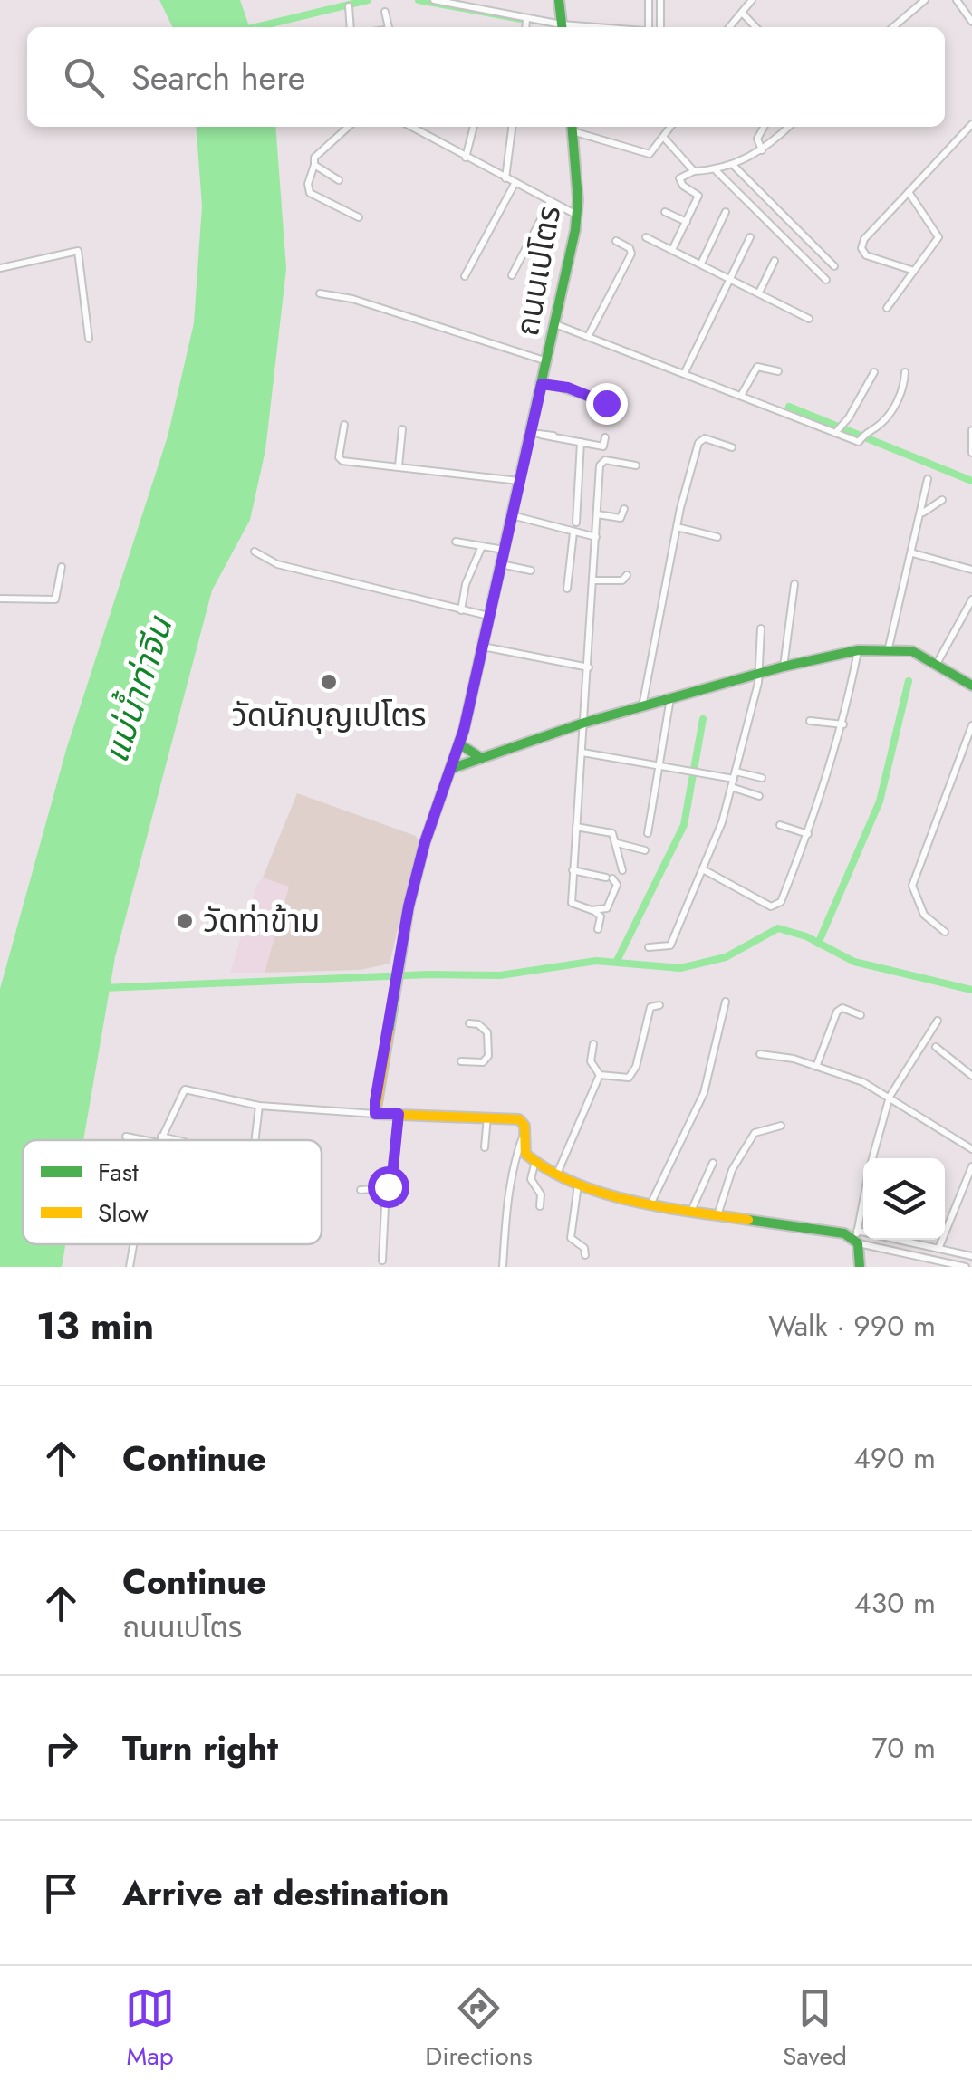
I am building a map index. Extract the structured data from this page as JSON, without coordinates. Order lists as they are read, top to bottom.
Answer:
{
  "streets": {
    "street": ["ถนนเปโตร"]
  },
  "water": ["แม่น้ำท่าจีน"],
  "places": ["วัดนักบุญเปโตร", "วัดท่าข้าม"],
  "legend": ["Fast", "Slow"],
  "page": {
    "search": "Search here",
    "heading": ["13 min", "Walk · 990 m"],
    "list": [
      ["Continue", "490 m"],
      ["Continue", "ถนนเปโตร", "430 m"],
      ["Turn right", "70 m"],
      "Arrive at destination"
    ],
    "nav": ["Map", "Directions", "Saved"]
  }
}
